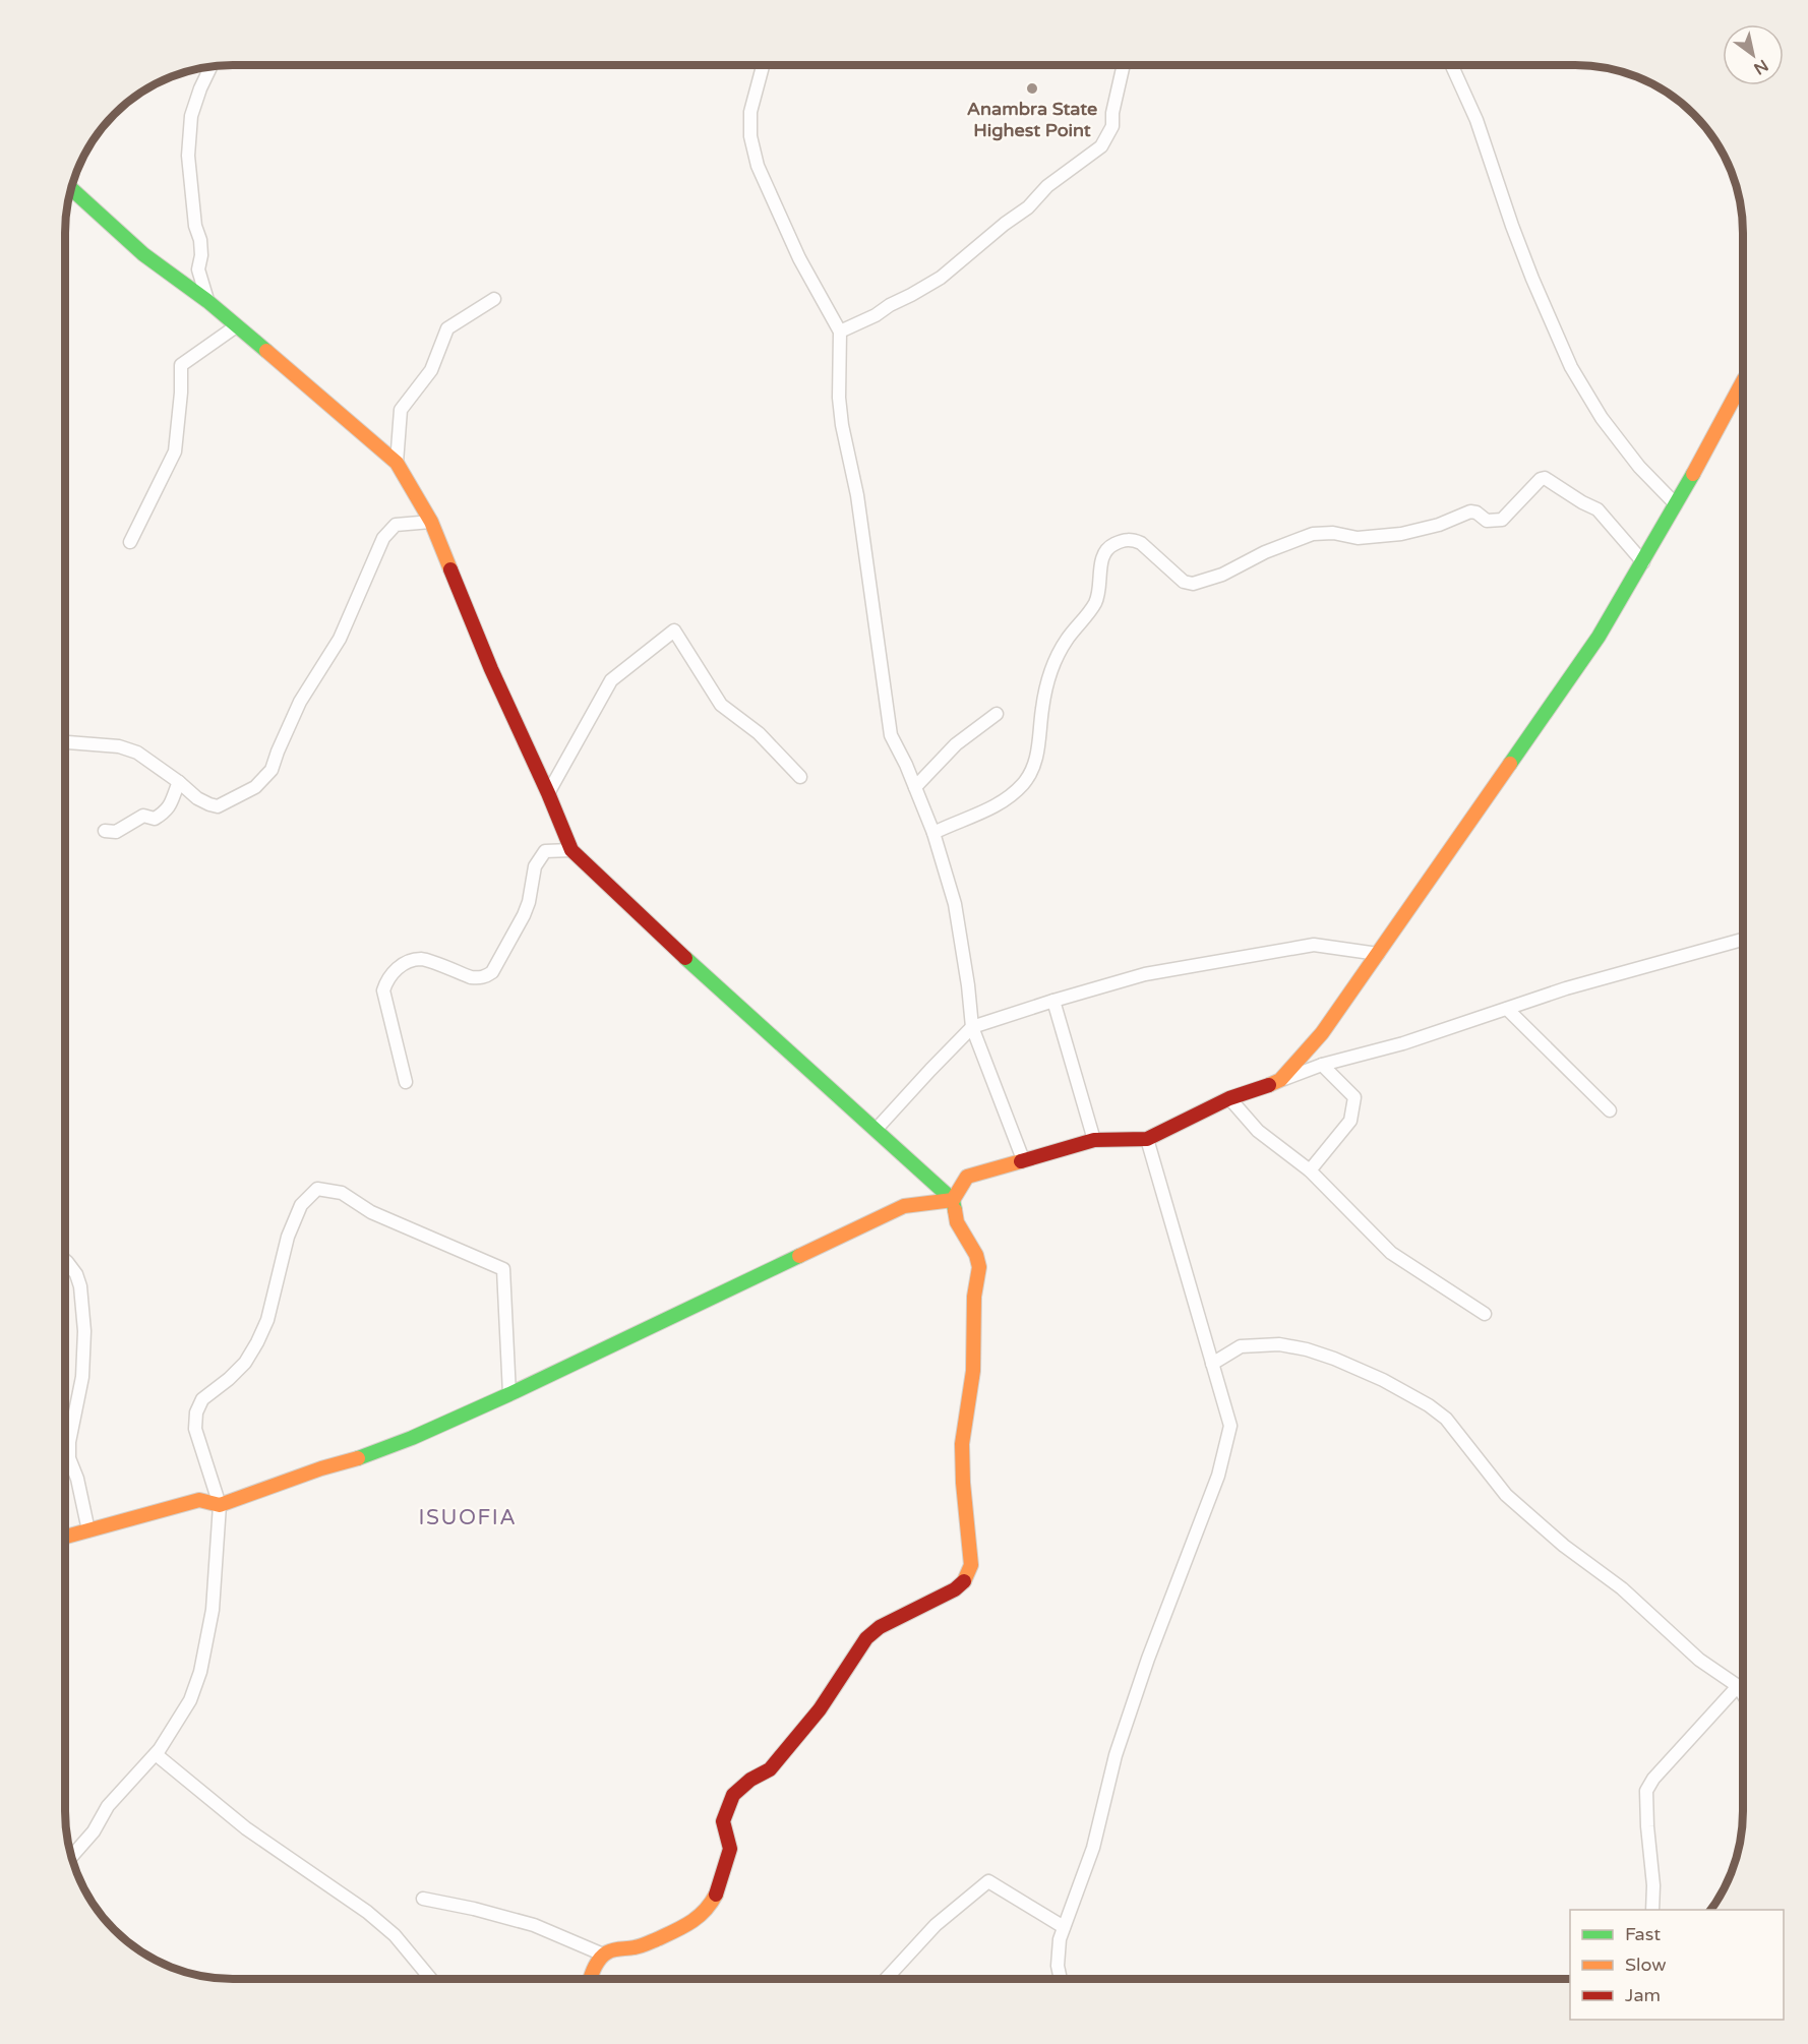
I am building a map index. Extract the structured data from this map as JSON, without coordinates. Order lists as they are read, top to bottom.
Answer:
{
  "districts": ["ISUOFIA"],
  "places": ["Anambra State Highest Point"],
  "legend": ["Fast", "Slow", "Jam"],
  "north": "bottom right"
}
